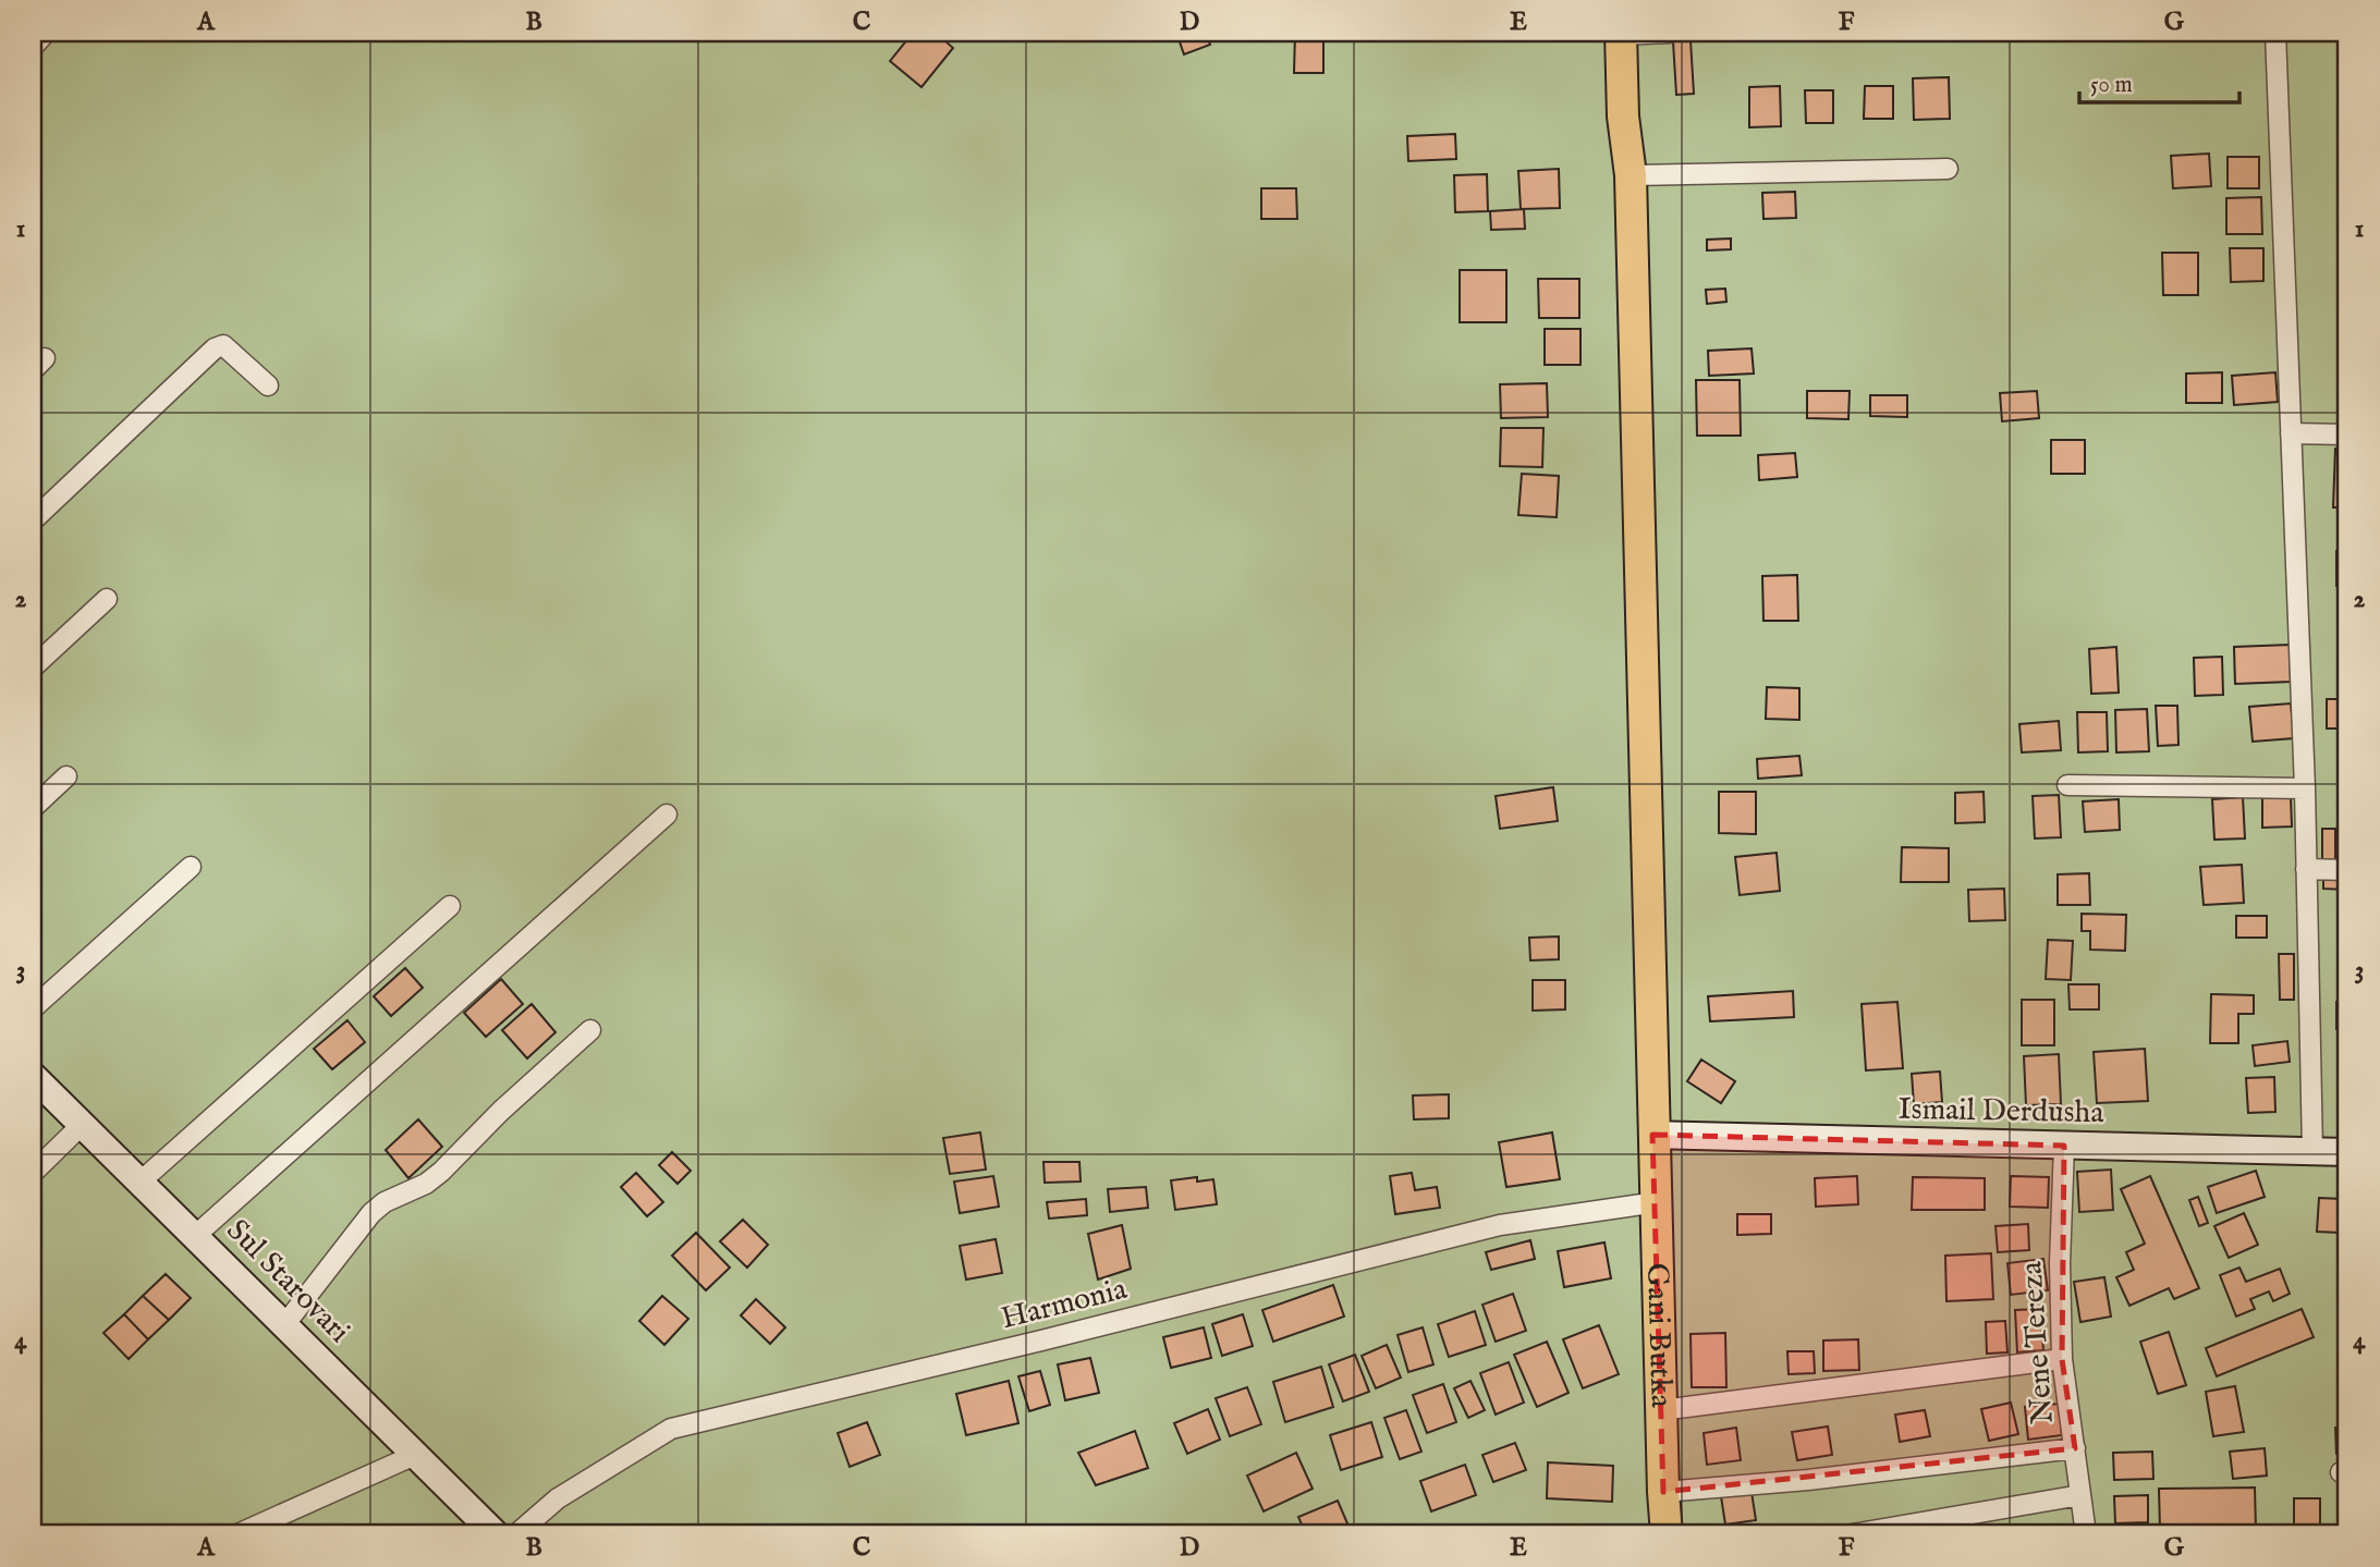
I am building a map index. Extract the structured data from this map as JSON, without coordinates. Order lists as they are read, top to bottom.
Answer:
{
  "streets": {
    "main road": ["Ismail Derdusha", "Sul Starovari", "Gani Butka"],
    "street": ["Harmonia", "Nene Tereza"]
  },
  "crossings": [
    ["Ismail Derdusha", "Gani Butka"],
    ["Ismail Derdusha", "Nene Tereza"],
    ["Harmonia", "Gani Butka"]
  ],
  "scale_bar": "50 m",
  "grid": {
    "columns": [
      "A",
      "B",
      "C",
      "D",
      "E",
      "F",
      "G"
    ],
    "rows": [
      "1",
      "2",
      "3",
      "4"
    ]
  }
}
